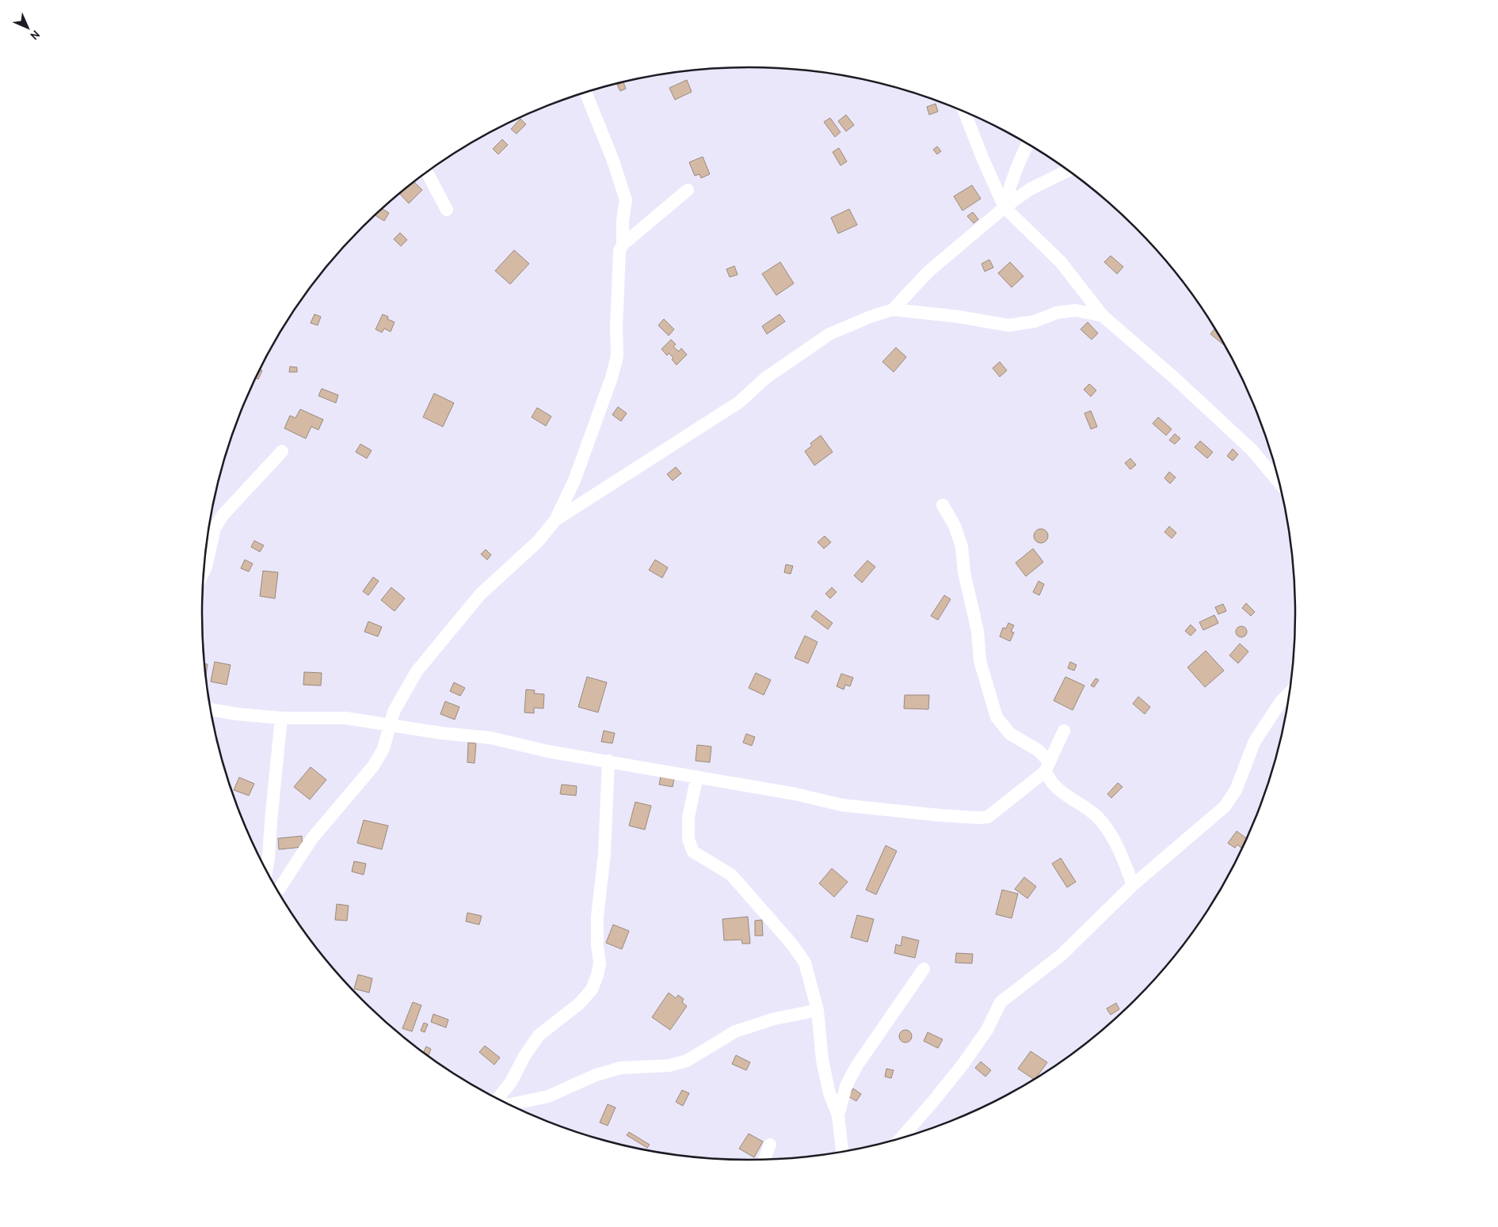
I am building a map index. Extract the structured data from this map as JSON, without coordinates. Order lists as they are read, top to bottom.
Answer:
{
  "north": "bottom right"
}
